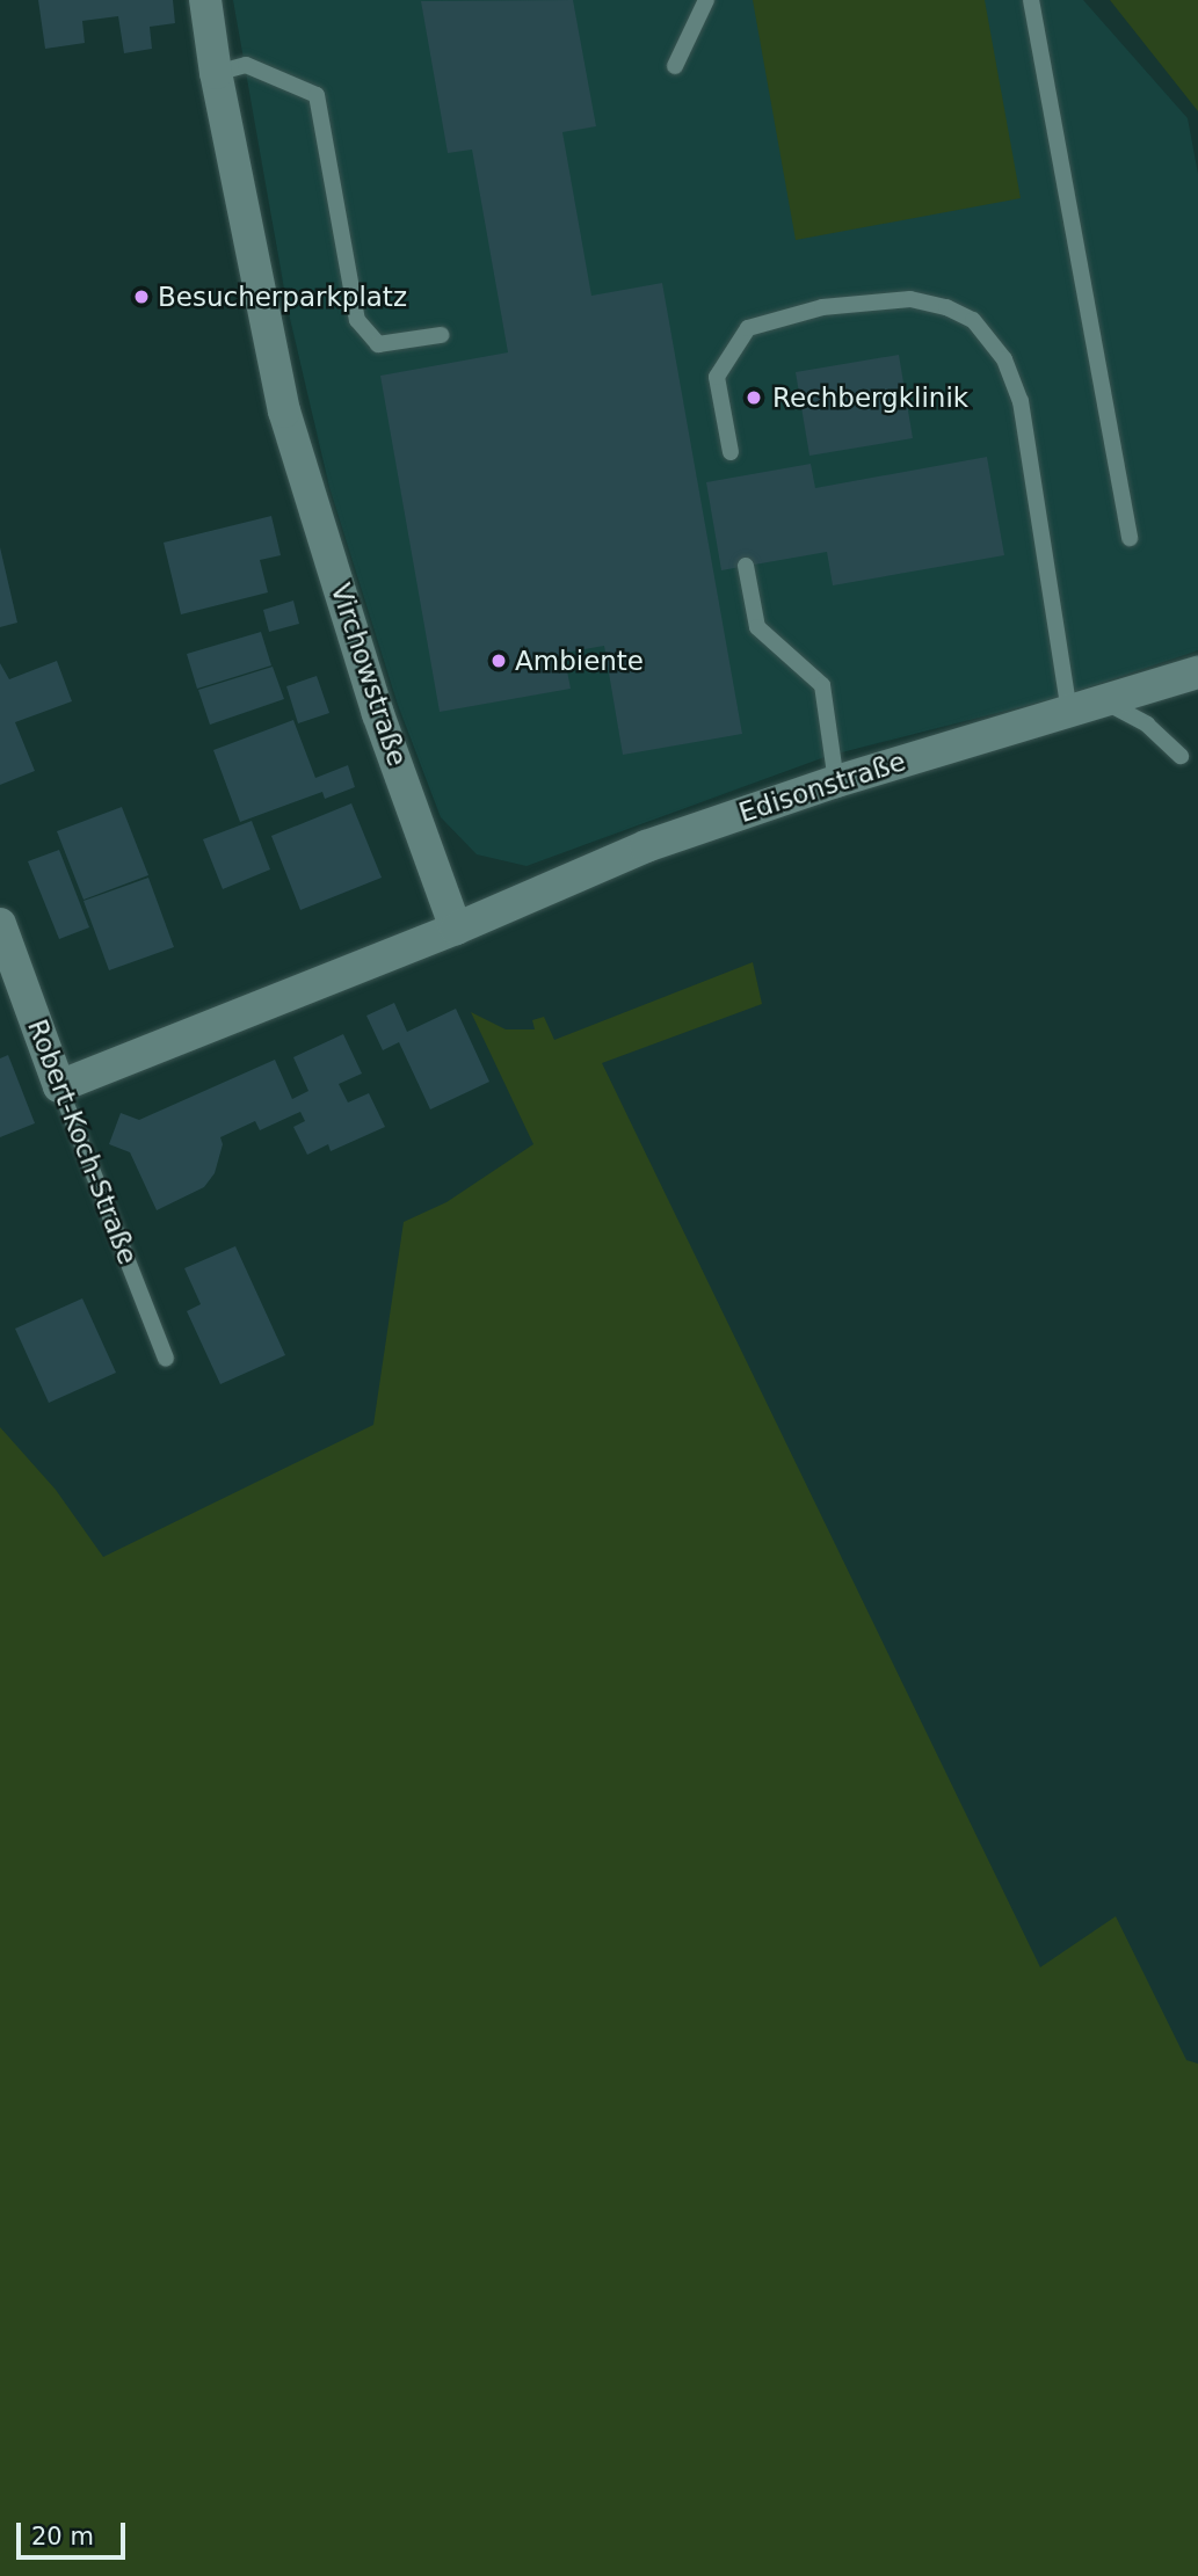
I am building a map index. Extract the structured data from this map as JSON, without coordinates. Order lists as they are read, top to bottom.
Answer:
{
  "streets": {
    "street": ["Virchowstraße", "Edisonstraße", "Robert-Koch-Straße"]
  },
  "crossings": [
    ["Virchowstraße", "Edisonstraße"]
  ],
  "places": ["Besucherparkplatz", "Rechbergklinik", "Ambiente"],
  "scale_bar": "20 m"
}
